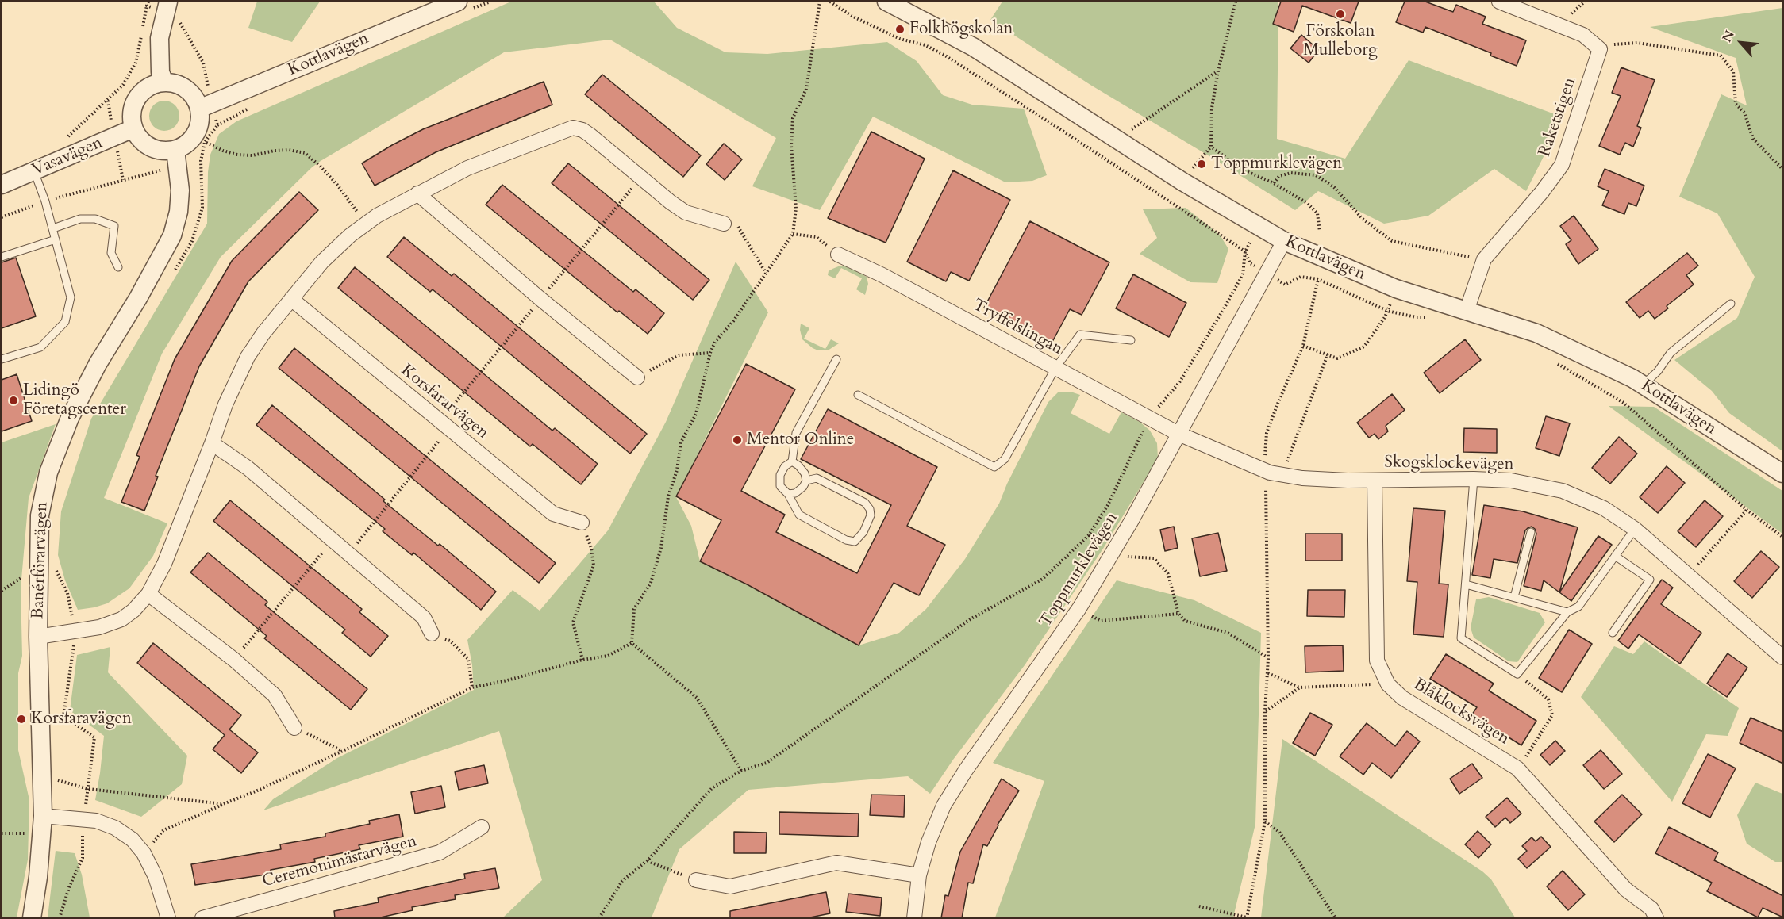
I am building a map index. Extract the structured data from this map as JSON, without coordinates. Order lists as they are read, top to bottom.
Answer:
{
  "streets": {
    "street": [
      "Kottlavägen",
      "Raketstigen",
      "Vasavägen",
      "Tryffelslingan",
      "Korsfararvägen",
      "Skogsklockevägen",
      "Banérförarvägen",
      "Toppmurklevägen",
      "Blåklocksvägen",
      "Ceremonimästarvägen"
    ]
  },
  "crossings": [
    ["Kottlavägen", "Raketstigen"],
    ["Kottlavägen", "Vasavägen"],
    ["Kottlavägen", "Banérförarvägen"],
    ["Kottlavägen", "Toppmurklevägen"],
    ["Vasavägen", "Banérförarvägen"],
    ["Tryffelslingan", "Skogsklockevägen"],
    ["Tryffelslingan", "Toppmurklevägen"],
    ["Skogsklockevägen", "Toppmurklevägen"],
    ["Skogsklockevägen", "Blåklocksvägen"]
  ],
  "places": [
    "Förskolan Mulleborg",
    "Folkhögskolan",
    "Toppmurklevägen",
    "Lidingö Företagscenter",
    "Mentor Online",
    "Korsfaravägen"
  ],
  "north": "top left"
}
